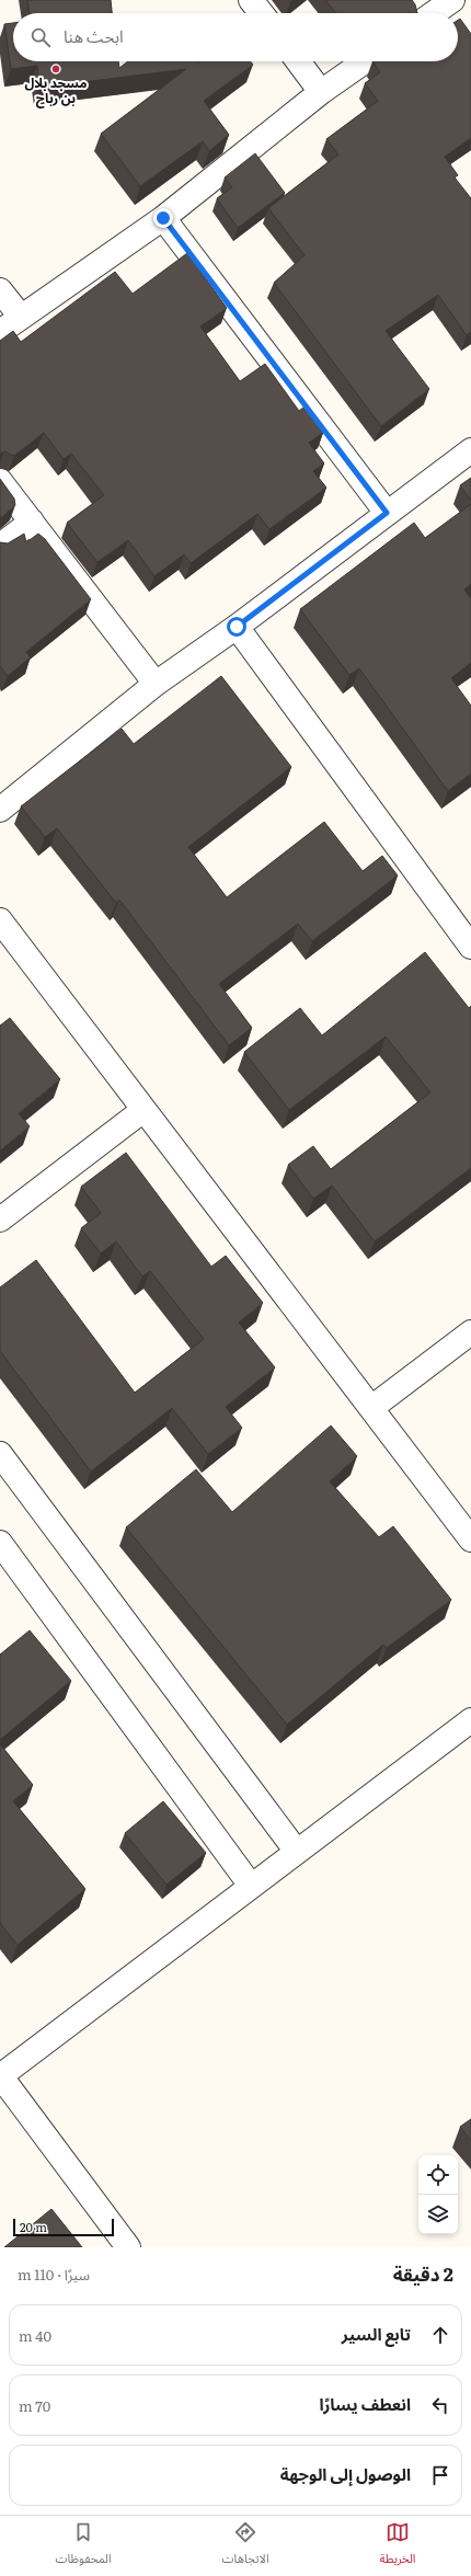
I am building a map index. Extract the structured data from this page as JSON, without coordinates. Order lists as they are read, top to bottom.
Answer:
{
  "places": ["مسجد بلال بن رباح"],
  "scale_bar": "20 m",
  "page": {
    "search": "ابحث هنا",
    "scale": "20 m",
    "heading": ["2 دقيقة", "سيرًا · 110 m"],
    "list": [
      ["تابع السير", "40 m"],
      ["انعطف يسارًا", "70 m"],
      "الوصول إلى الوجهة"
    ],
    "nav": ["الخريطة", "الاتجاهات", "المحفوظات"]
  }
}
